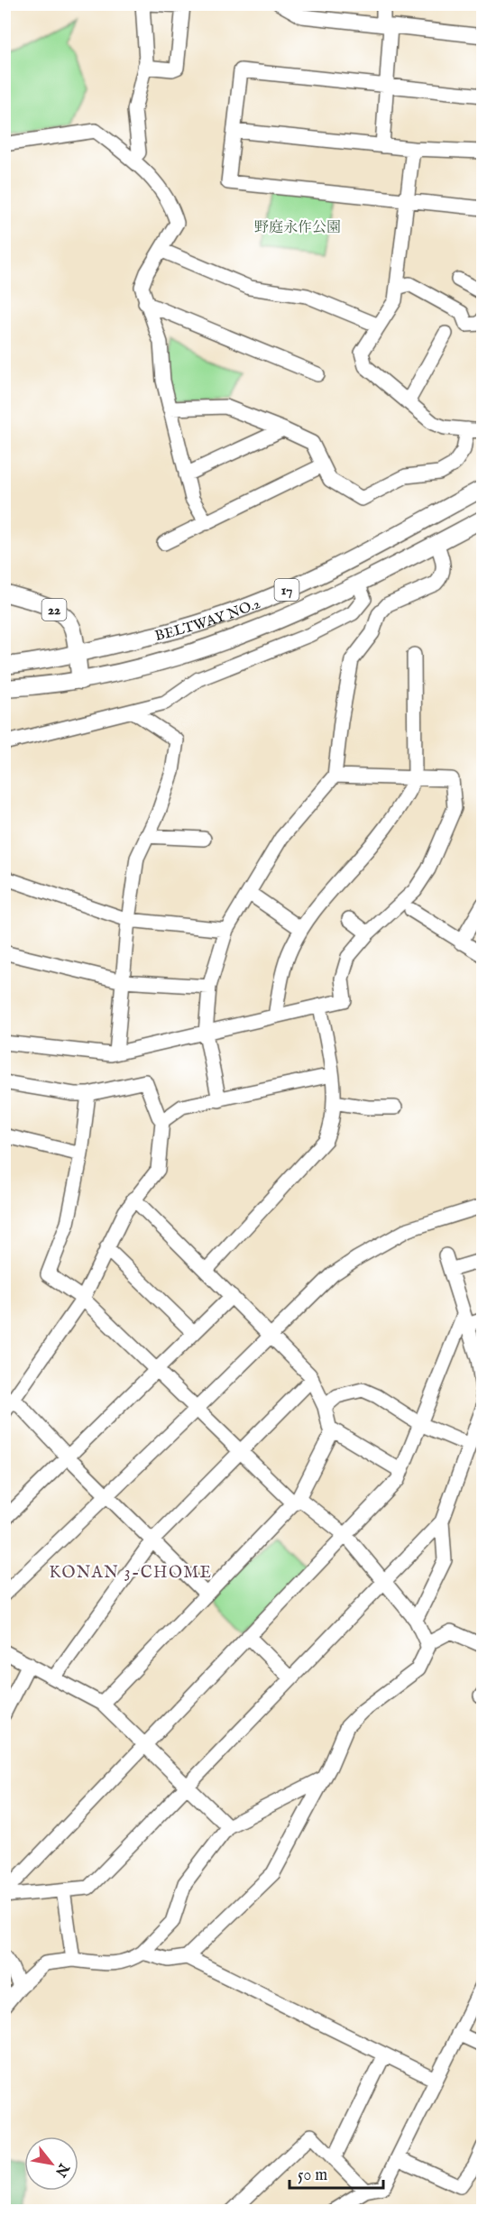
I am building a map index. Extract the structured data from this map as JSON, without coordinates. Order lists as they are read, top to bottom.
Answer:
{
  "streets": {
    "main road": ["17", "22", "BELTWAY NO.2"]
  },
  "crossings": [
    ["22", "BELTWAY NO.2"]
  ],
  "districts": ["KONAN 3-CHOME"],
  "parks": ["野庭永作公園"],
  "scale_bar": "50 m",
  "north": "bottom right"
}
